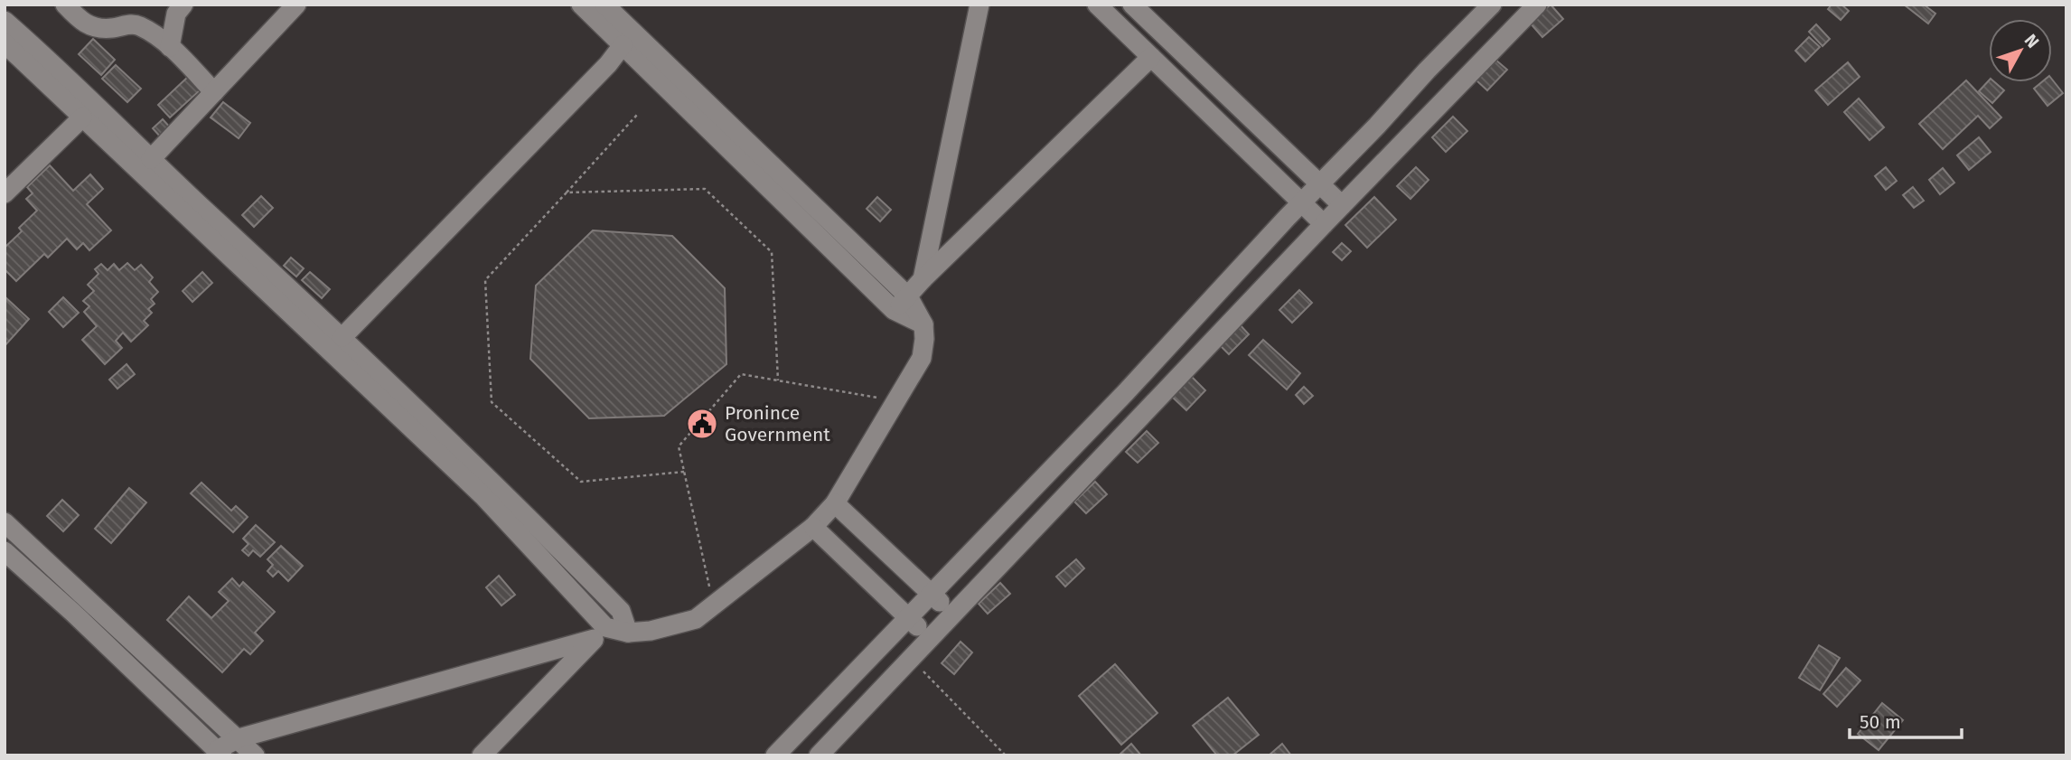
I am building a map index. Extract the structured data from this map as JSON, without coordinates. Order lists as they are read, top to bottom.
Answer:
{
  "places": {
    "public building": ["Pronince Government"]
  },
  "scale_bar": "50 m",
  "north": "top right"
}
